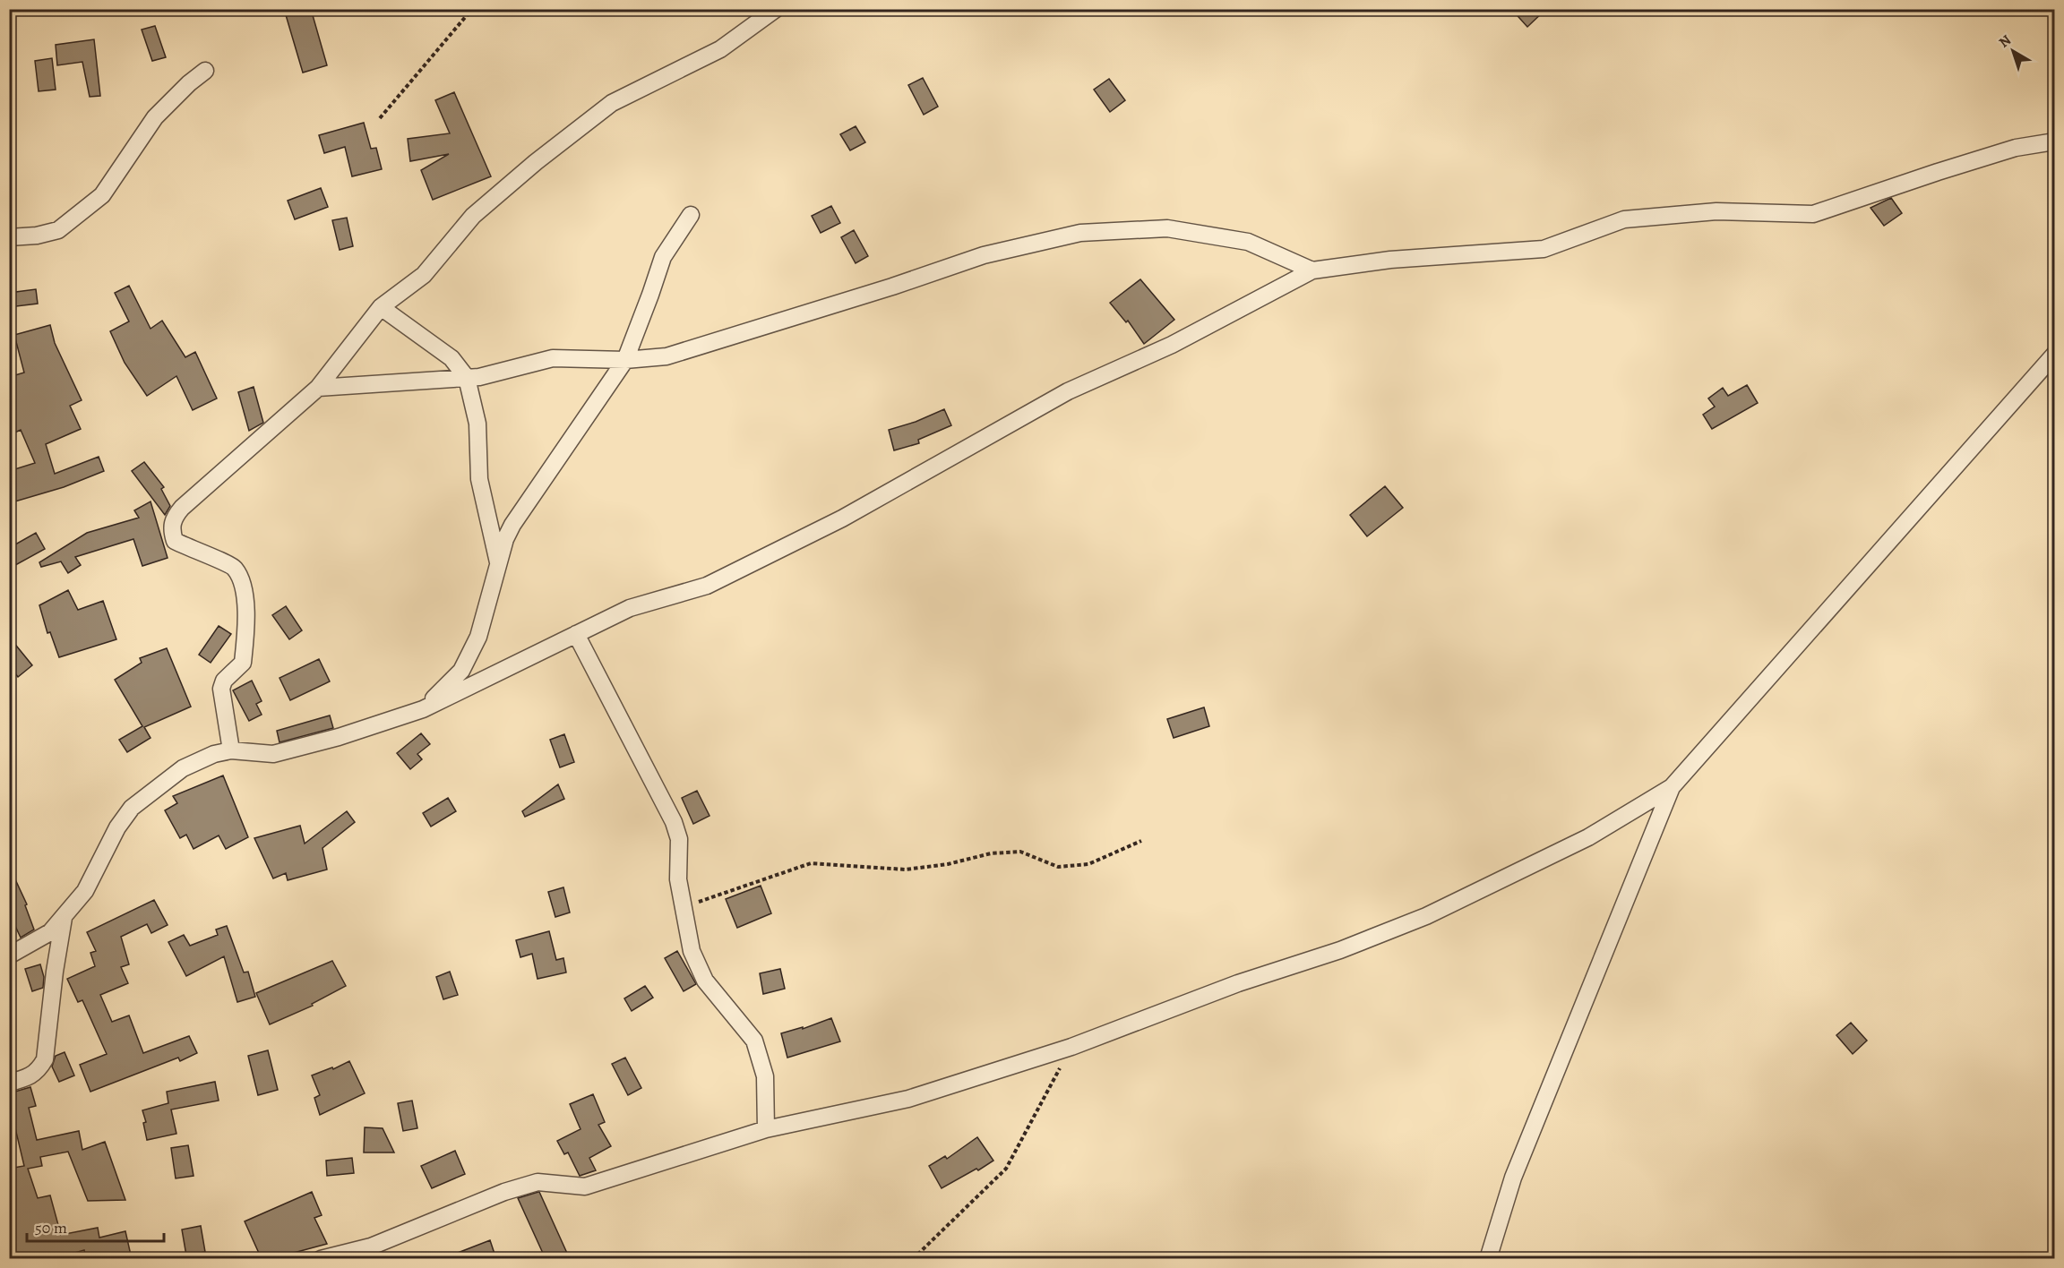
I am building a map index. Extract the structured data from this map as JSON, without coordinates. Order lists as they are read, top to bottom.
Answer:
{
  "scale_bar": "50 m",
  "north": "top left"
}
